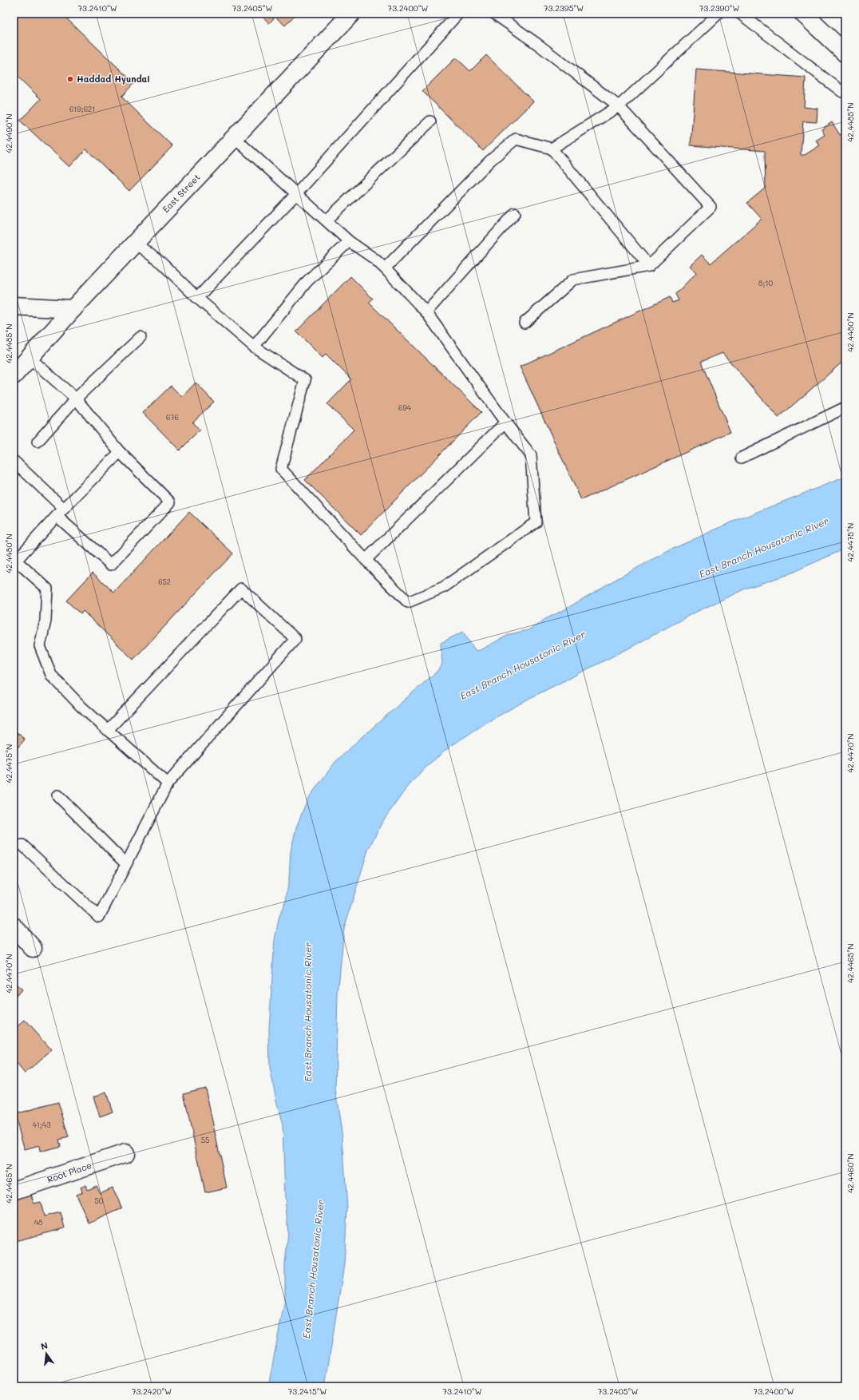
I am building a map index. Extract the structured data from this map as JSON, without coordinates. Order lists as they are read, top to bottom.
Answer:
{
  "streets": {
    "main road": ["East Street", "Root Place"]
  },
  "water": ["East Branch Housatonic River"],
  "places": ["Haddad Hyundai"],
  "house_numbers": [
    "619;621",
    "8;10",
    "694",
    "676",
    "652",
    "41;43",
    "55",
    "50",
    "48"
  ],
  "north": "top",
  "coordinates": [
    "73.2410°W",
    "73.2405°W",
    "73.2400°W",
    "73.2395°W",
    "73.2390°W",
    "42.4485°N",
    "42.4490°N",
    "42.4480°N",
    "42.4475°N",
    "42.4470°N",
    "42.4465°N",
    "42.4460°N",
    "73.2420°W",
    "73.2415°W"
  ]
}
